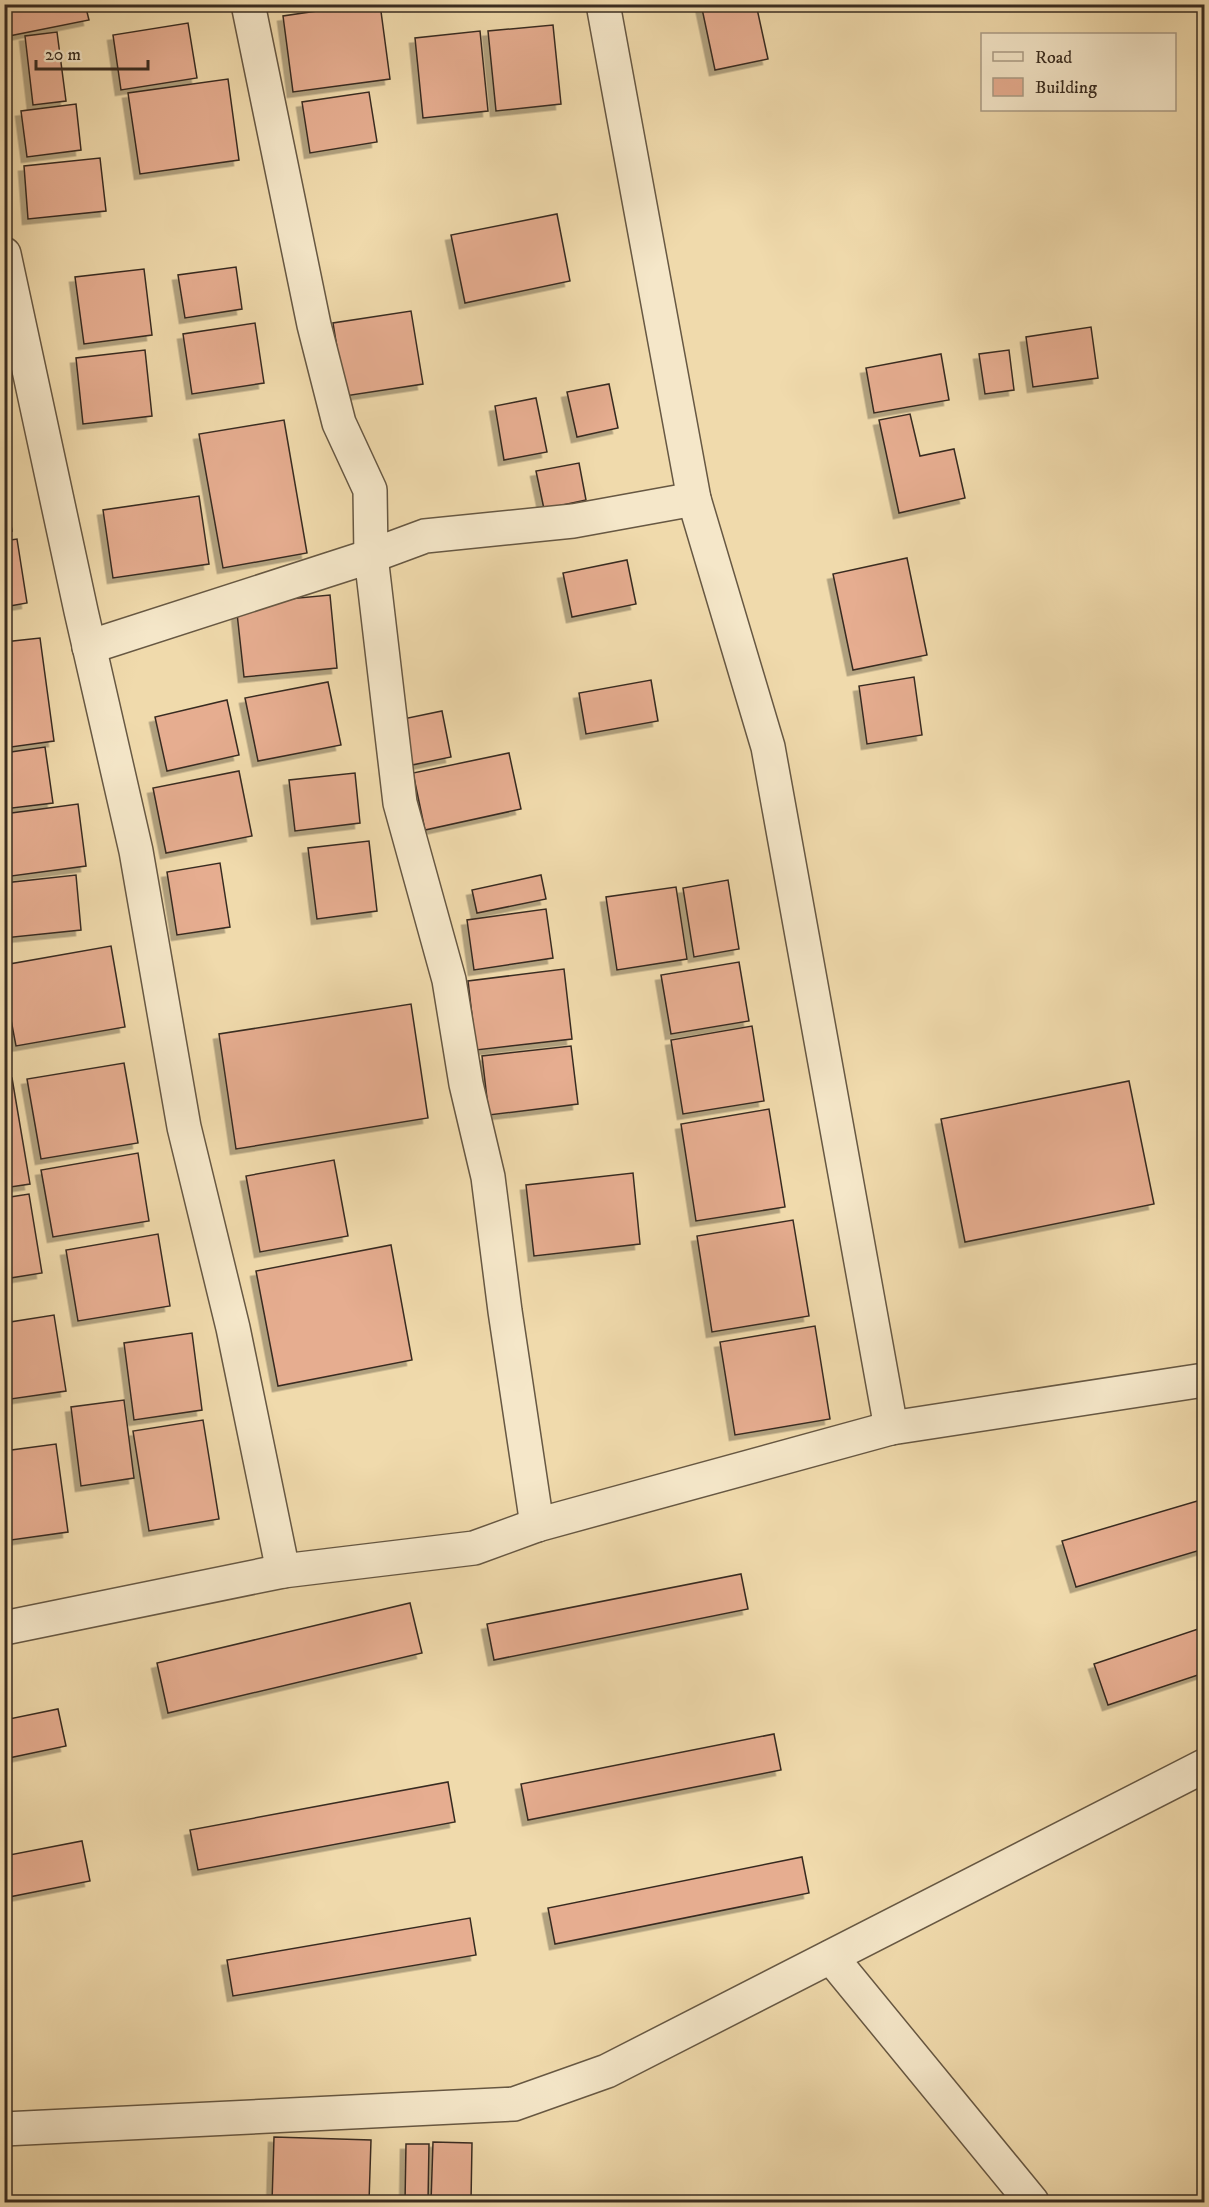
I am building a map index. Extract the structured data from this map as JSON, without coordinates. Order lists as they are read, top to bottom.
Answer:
{
  "legend": ["Road", "Building"],
  "scale_bar": "20 m"
}
